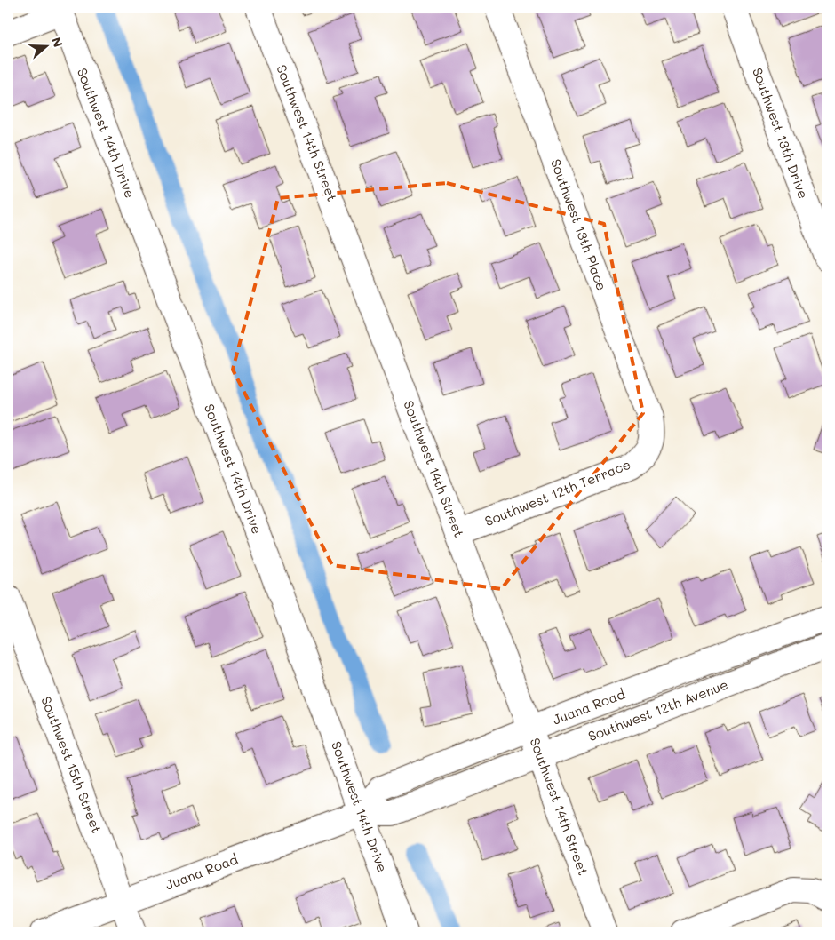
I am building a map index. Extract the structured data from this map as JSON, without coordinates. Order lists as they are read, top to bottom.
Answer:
{
  "streets": {
    "street": [
      "Southwest 14th Drive",
      "Southwest 14th Street",
      "Southwest 13th Drive",
      "Southwest 13th Place",
      "Southwest 12th Terrace",
      "Juana Road",
      "Southwest 12th Avenue",
      "Southwest 15th Street"
    ]
  },
  "crossings": [
    ["Southwest 14th Drive", "Juana Road"],
    ["Southwest 14th Street", "Southwest 12th Terrace"],
    ["Southwest 14th Street", "Juana Road"],
    ["Southwest 14th Street", "Southwest 12th Avenue"],
    ["Southwest 13th Place", "Southwest 12th Terrace"],
    ["Juana Road", "Southwest 12th Avenue"],
    ["Juana Road", "Southwest 15th Street"]
  ],
  "north": "right"
}
